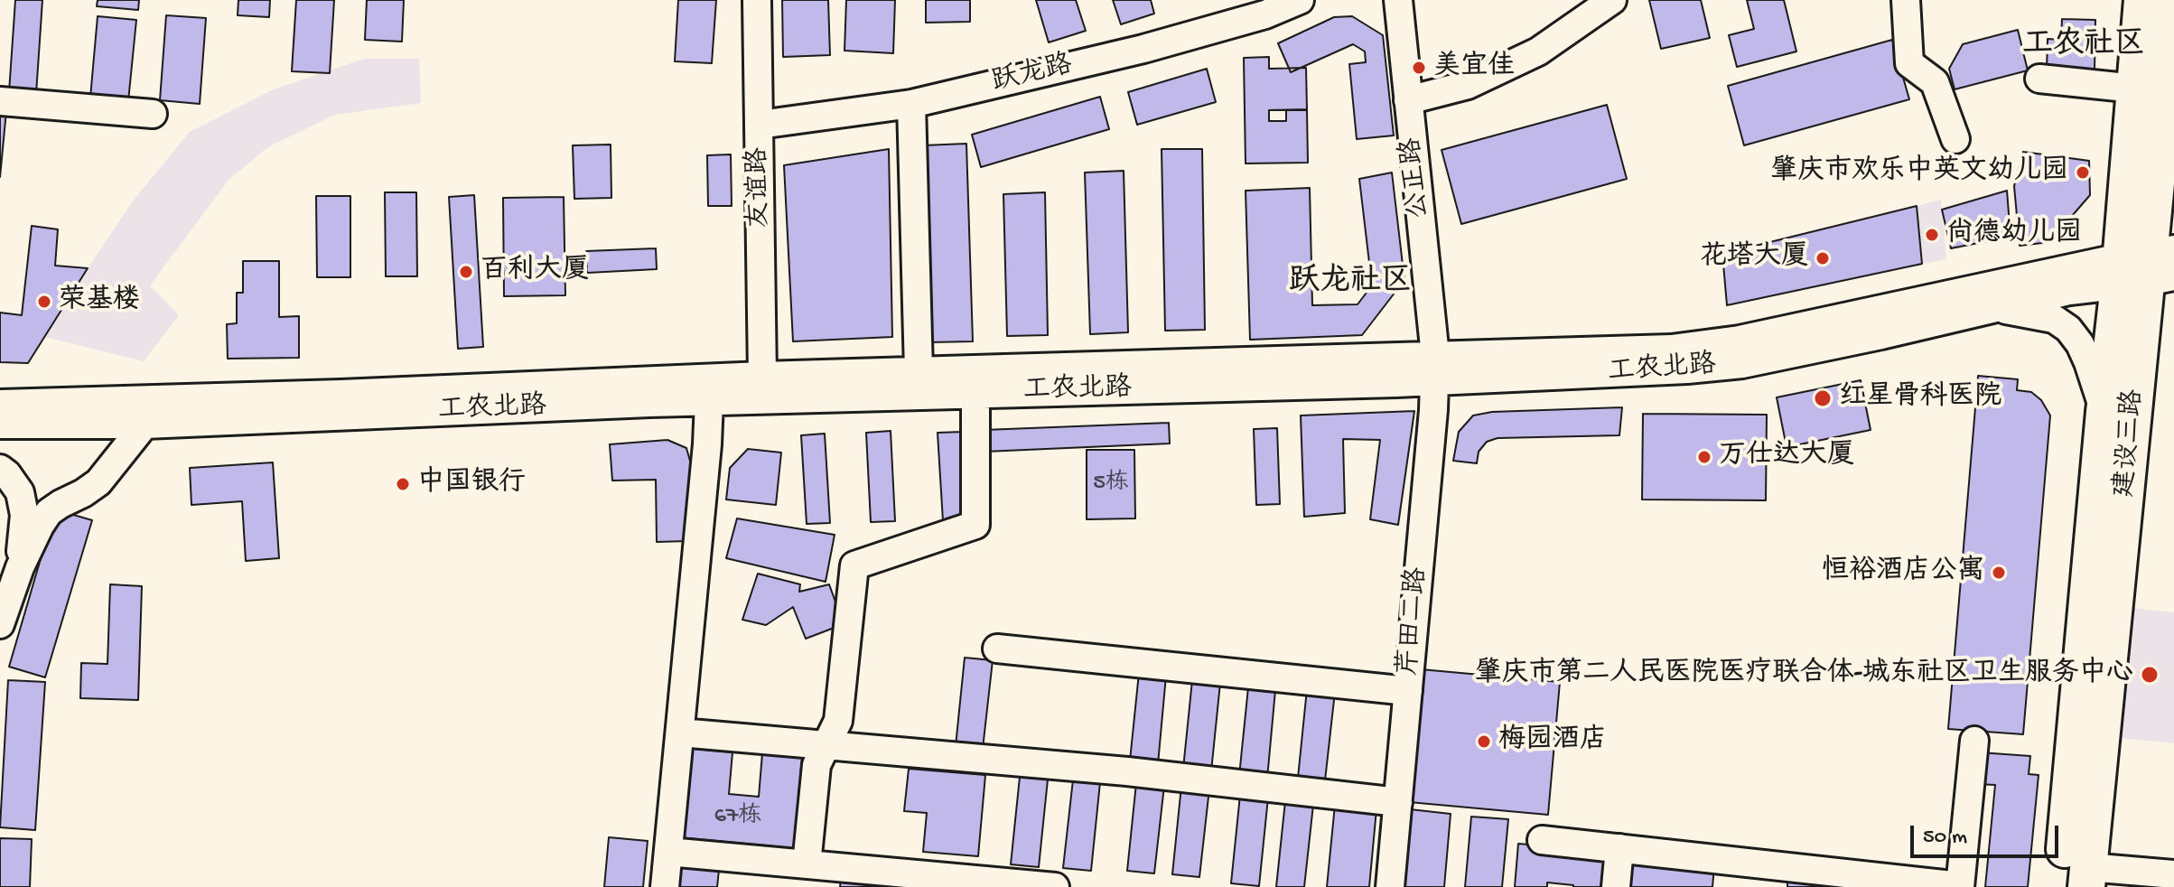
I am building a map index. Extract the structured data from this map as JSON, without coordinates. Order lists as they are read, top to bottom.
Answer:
{
  "streets": {
    "main road": ["建设三路"],
    "street": [
      "跃龙路",
      "公正路",
      "友谊路",
      "工农北路",
      "芹田二路"
    ]
  },
  "crossings": [
    ["跃龙路", "友谊路"],
    ["公正路", "工农北路"],
    ["公正路", "芹田二路"],
    ["友谊路", "工农北路"],
    ["工农北路", "建设三路"],
    ["工农北路", "芹田二路"]
  ],
  "districts": ["工农社区", "跃龙社区"],
  "places": [
    "美宜佳",
    "肇庆市欢乐中英文幼儿园",
    "尚德幼儿园",
    "花塔大厦",
    "百利大厦",
    "荣基楼",
    "红星骨科医院",
    "万仕达大厦",
    "中国银行",
    "恒裕酒店公寓",
    "肇庆市第二人民医院医疗联合体-城东社区卫生服务中心",
    "梅园酒店"
  ],
  "house_numbers": ["5栋", "67栋"],
  "scale_bar": "50 m"
}
